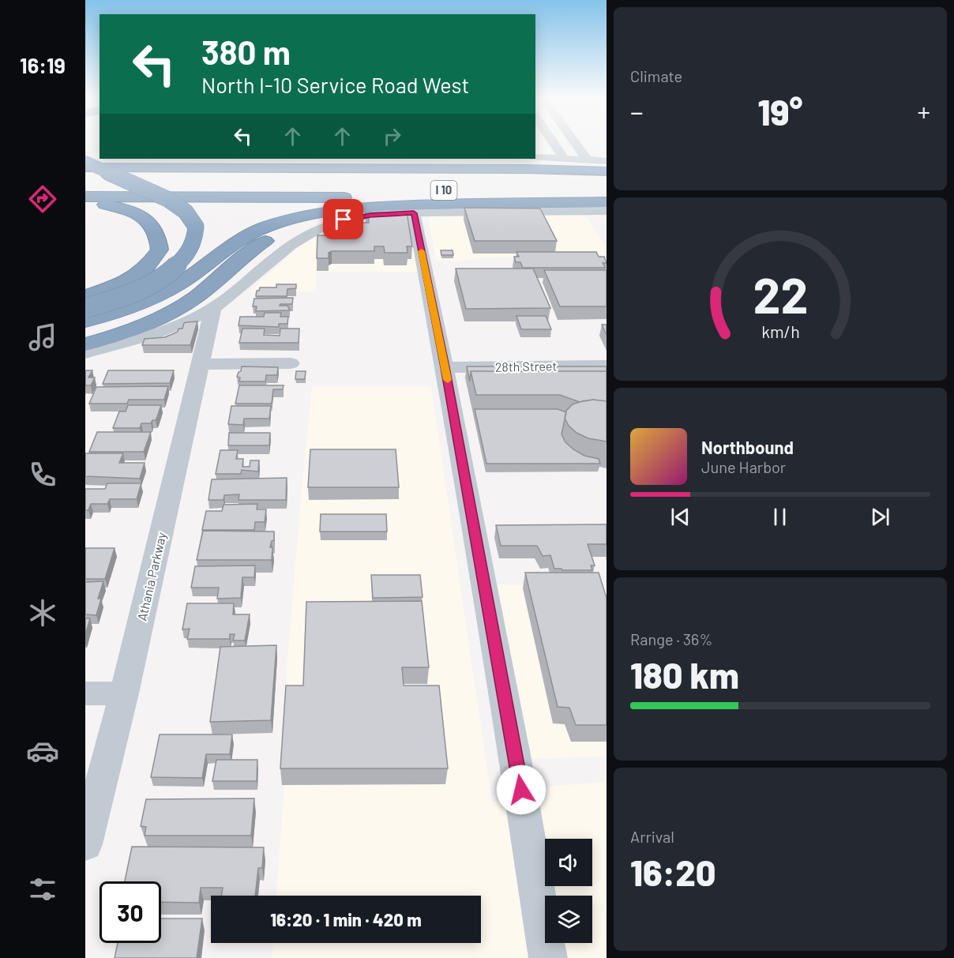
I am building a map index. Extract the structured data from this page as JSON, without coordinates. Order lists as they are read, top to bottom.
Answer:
{
  "streets": {
    "highway": ["I 10"],
    "street": ["28th Street", "Athania Parkway"]
  },
  "page": {
    "tabs": "16:19",
    "tile": [
      "Climate",
      ["Range · 36%", "180 km"],
      ["Arrival", "16:20"]
    ],
    "turn": ["380 m", "North I-10 Service Road West"],
    "heat": ["−", "19°", "+"],
    "song": ["Northbound", "June Harbor"],
    "limit": "30",
    "trip": "16:20 · 1 min · 420 m",
    "gauge": ["22", "km/h"]
  }
}
